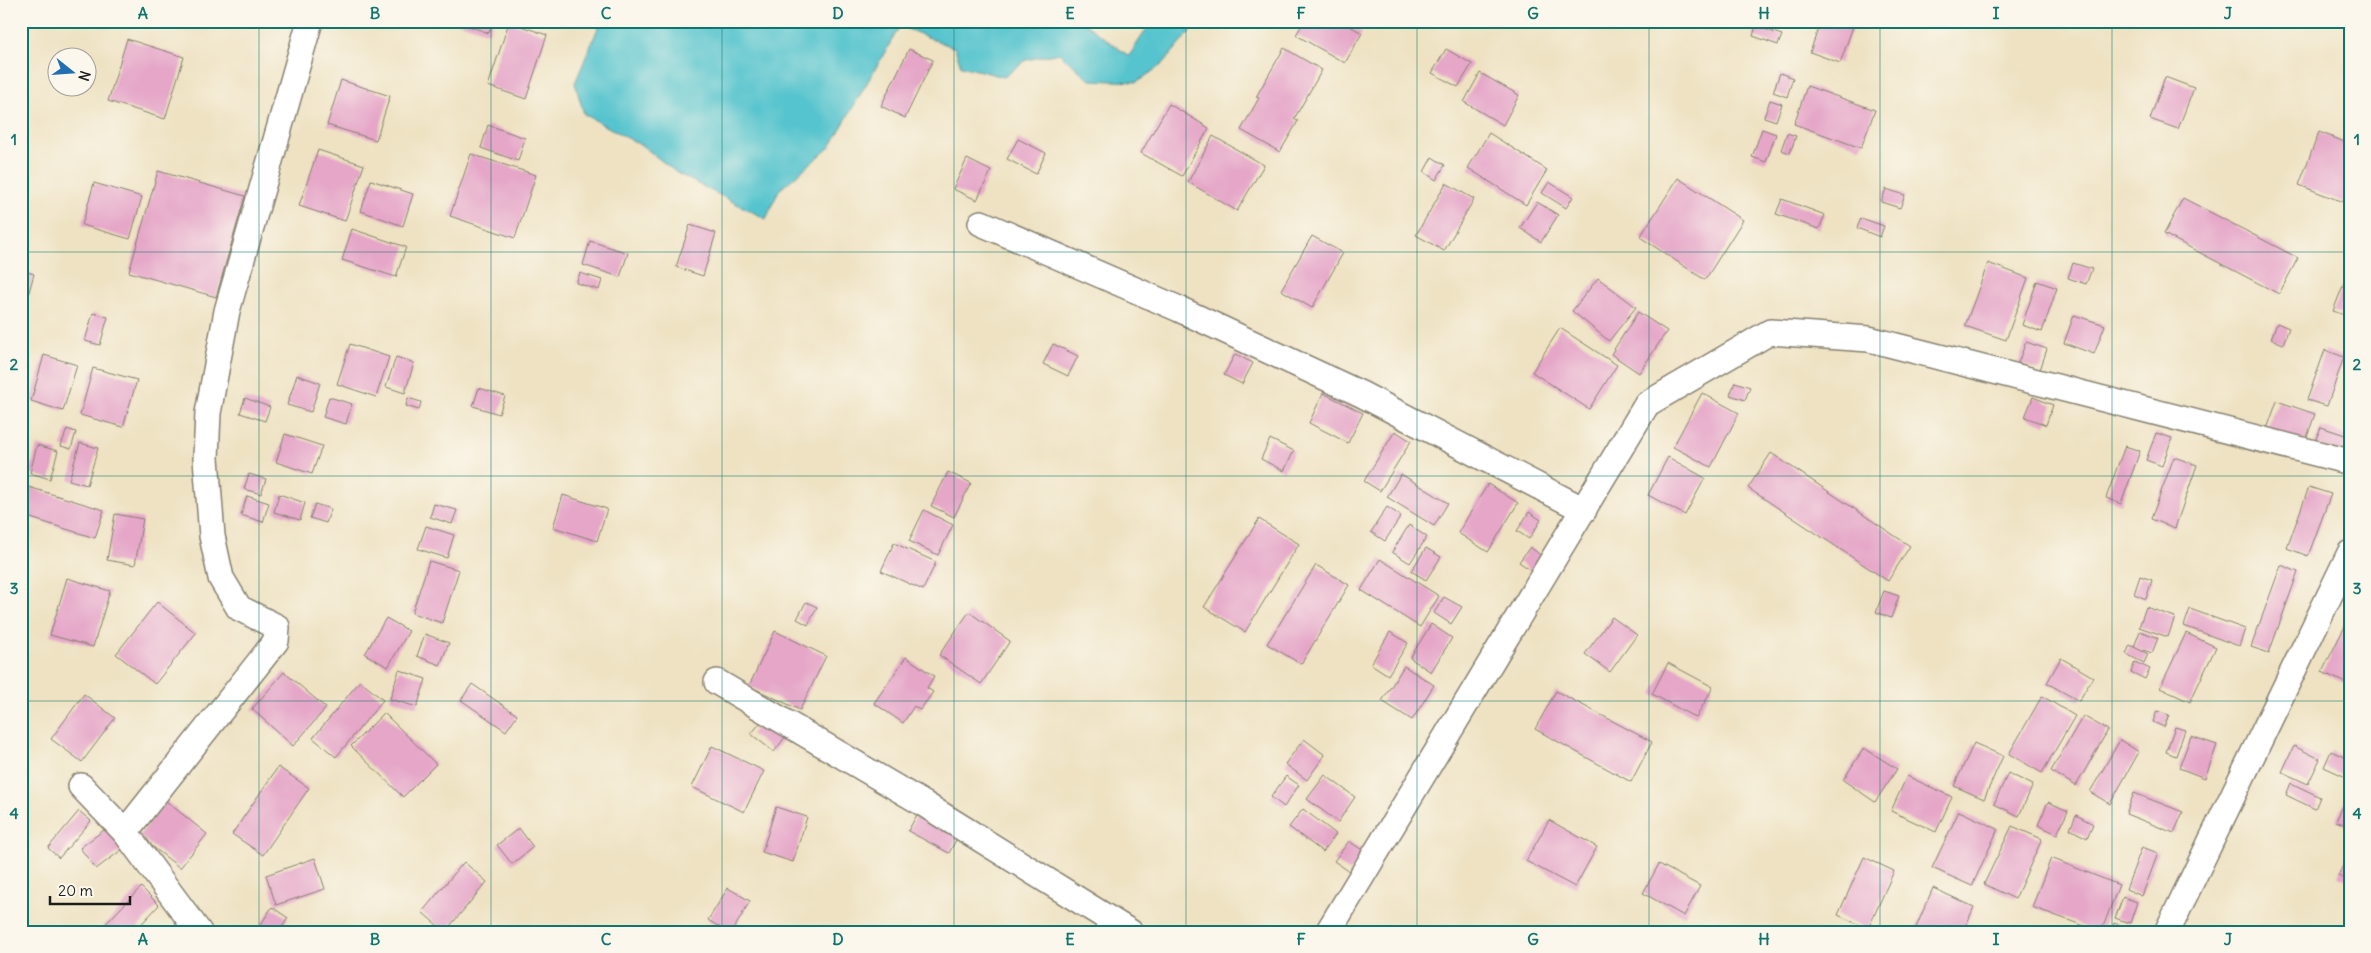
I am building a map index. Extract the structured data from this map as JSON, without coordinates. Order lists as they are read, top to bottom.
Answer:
{
  "scale_bar": "20 m",
  "north": "right",
  "grid": {
    "columns": [
      "A",
      "B",
      "C",
      "D",
      "E",
      "F",
      "G",
      "H",
      "I",
      "J"
    ],
    "rows": [
      "1",
      "2",
      "3",
      "4"
    ]
  }
}
